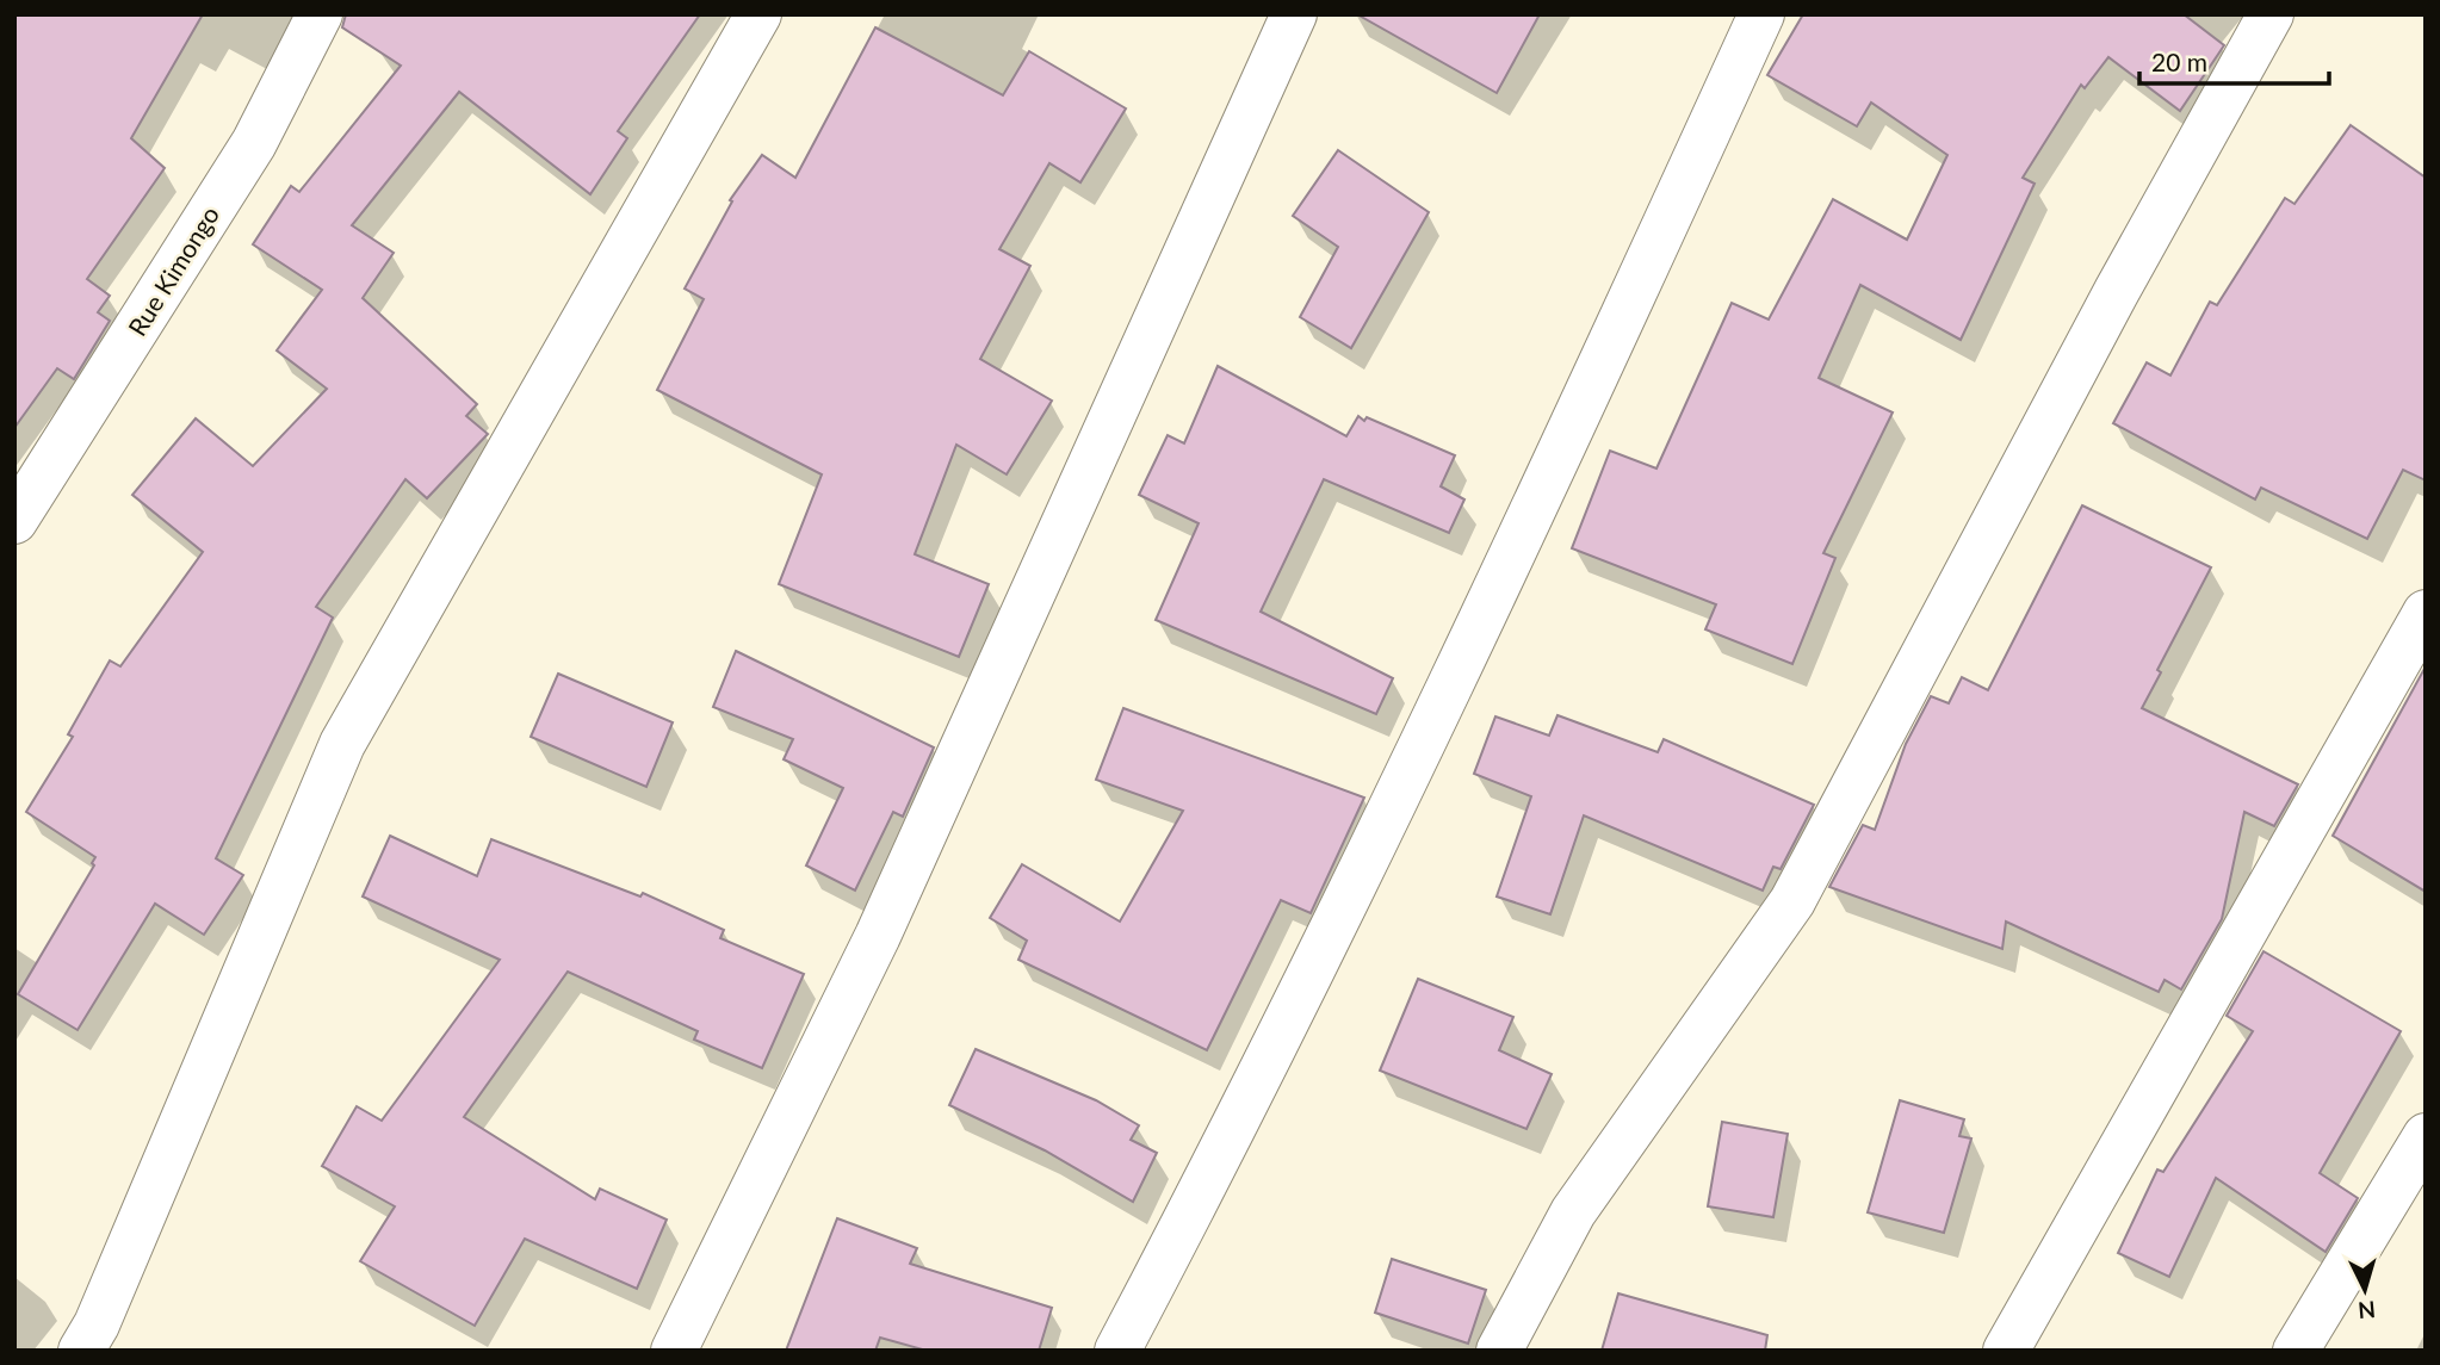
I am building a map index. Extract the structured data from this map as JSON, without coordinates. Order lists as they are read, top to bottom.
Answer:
{
  "streets": {
    "street": ["Rue Kimongo"]
  },
  "scale_bar": "20 m",
  "north": "bottom"
}
